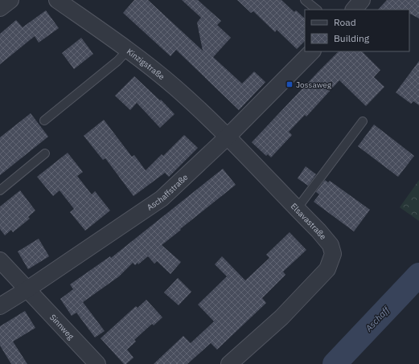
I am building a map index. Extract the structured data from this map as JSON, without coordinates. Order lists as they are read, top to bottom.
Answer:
{
  "streets": {
    "street": [
      "Kinzigstraße",
      "Aschaffstraße",
      "Elsavastraße",
      "Sinnweg"
    ]
  },
  "crossings": [
    ["Kinzigstraße", "Aschaffstraße"],
    ["Kinzigstraße", "Elsavastraße"],
    ["Aschaffstraße", "Elsavastraße"],
    ["Aschaffstraße", "Sinnweg"]
  ],
  "water": ["Aschaff"],
  "places": {
    "transit": ["Jossaweg"]
  },
  "legend": ["Road", "Building"]
}
